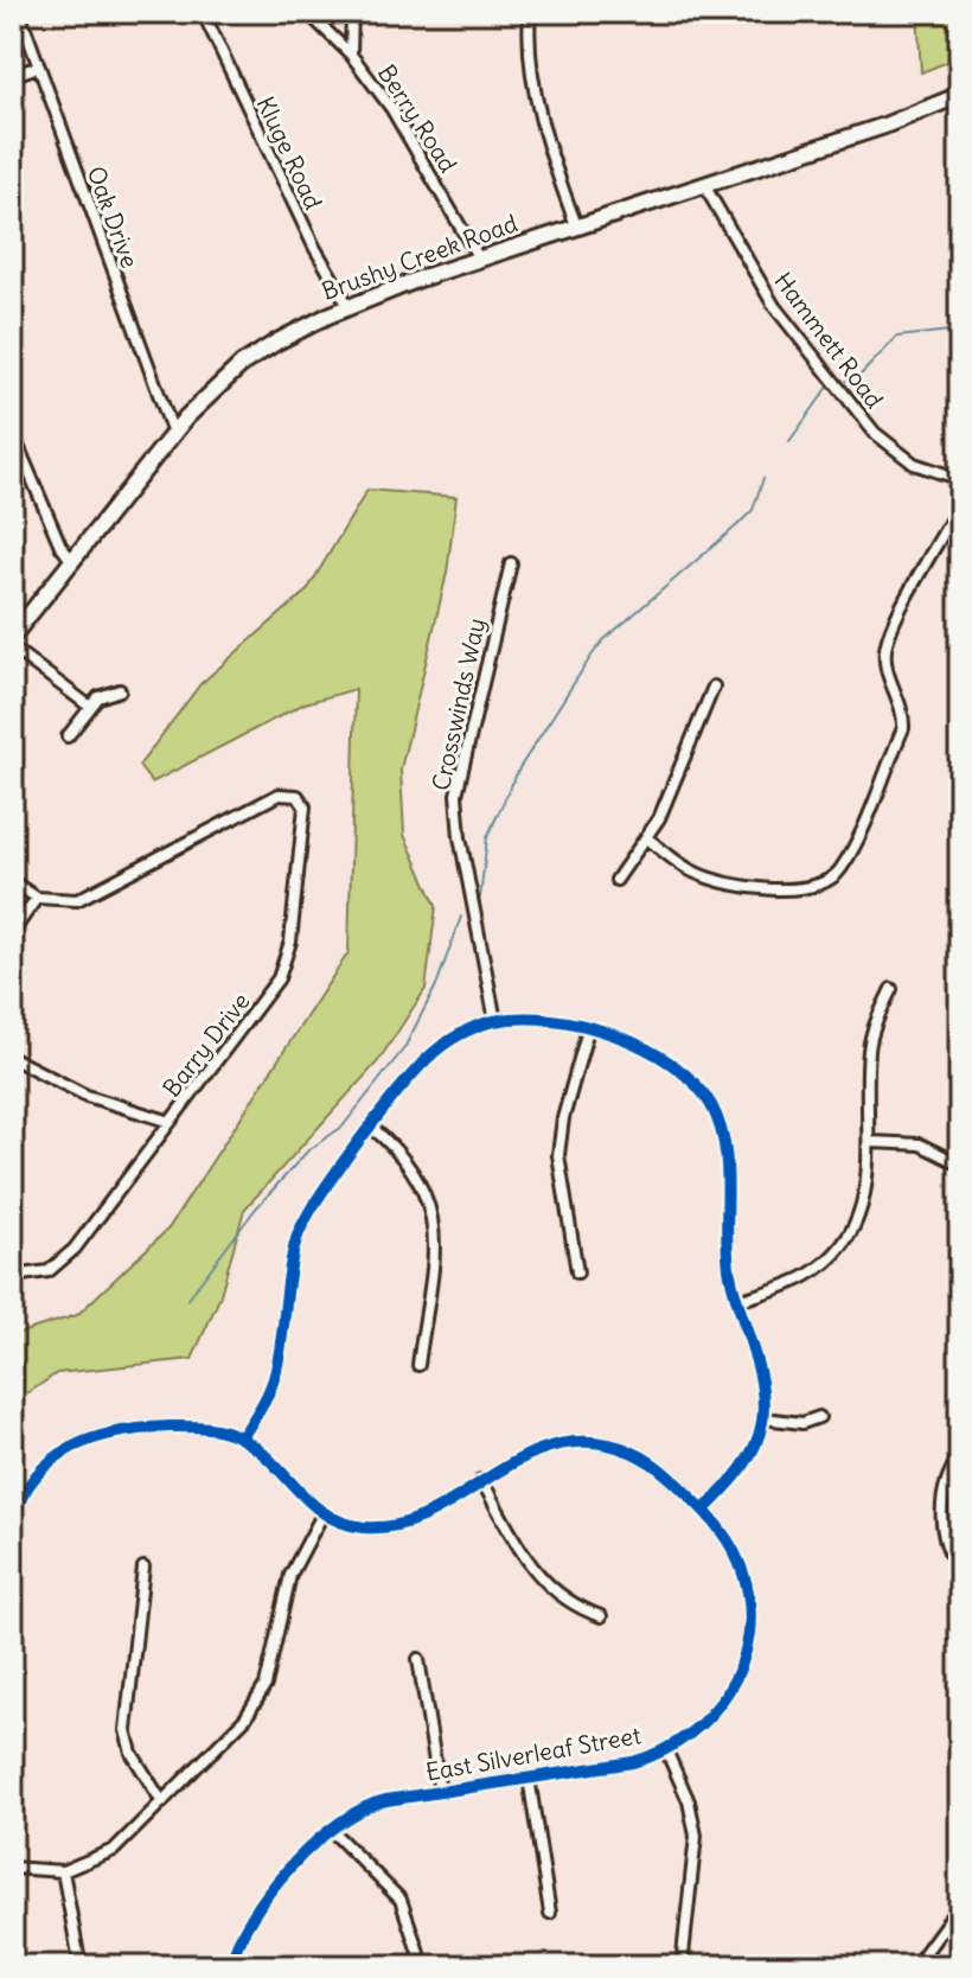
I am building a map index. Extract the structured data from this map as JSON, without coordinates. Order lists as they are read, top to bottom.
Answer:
{
  "streets": {
    "main road": ["Brushy Creek Road"],
    "street": [
      "Berry Road",
      "Kluge Road",
      "Oak Drive",
      "Hammett Road",
      "Crosswinds Way",
      "Barry Drive",
      "East Silverleaf Street"
    ]
  },
  "crossings": [
    ["Berry Road", "Brushy Creek Road"],
    ["Kluge Road", "Brushy Creek Road"],
    ["Oak Drive", "Brushy Creek Road"],
    ["Brushy Creek Road", "Hammett Road"]
  ]
}
